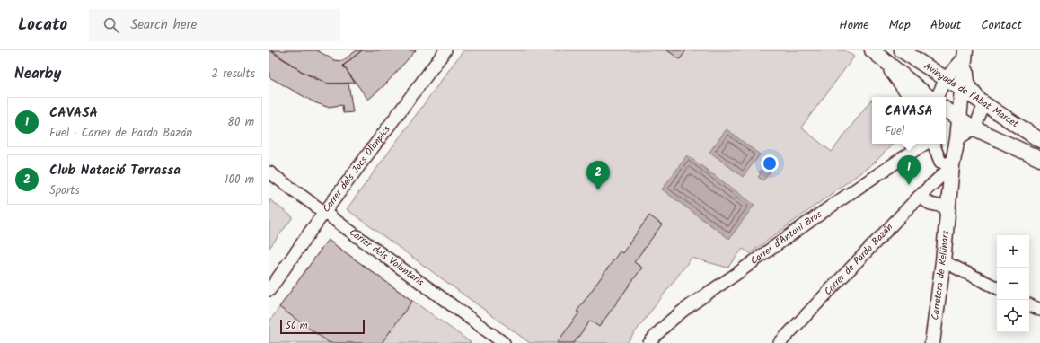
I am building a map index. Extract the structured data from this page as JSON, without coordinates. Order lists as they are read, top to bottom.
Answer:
{
  "streets": {
    "street": [
      "Avinguda de l'Abat Marcet",
      "Carrer dels Jocs Olimpics",
      "Carrer d'Antoni Bros",
      "Carrer dels Voluntaris",
      "Carrer de Pardo Bazán",
      "Carretera de Rellinars"
    ]
  },
  "crossings": [
    ["Avinguda de l'Abat Marcet", "Carretera de Rellinars"],
    ["Carrer dels Jocs Olimpics", "Carrer dels Voluntaris"],
    ["Carrer de Pardo Bazán", "Carretera de Rellinars"]
  ],
  "scale_bar": "50 m",
  "page": {
    "header": "Locato",
    "search": "Search here",
    "nav": [
      "Home",
      "Map",
      "About",
      "Contact"
    ],
    "heading": ["Nearby", "2 results"],
    "list": [
      {
        "mark": "1",
        "name": "CAVASA",
        "note": "Fuel · Carrer de Pardo Bazán",
        "value": "80 m"
      },
      {
        "mark": "2",
        "name": "Club Natació Terrassa",
        "note": "Sports",
        "value": "100 m"
      }
    ],
    "popup": ["CAVASA", "Fuel"],
    "pins": ["1", "2"],
    "map_buttons": ["+", "−"],
    "scale": "50 m"
  }
}
